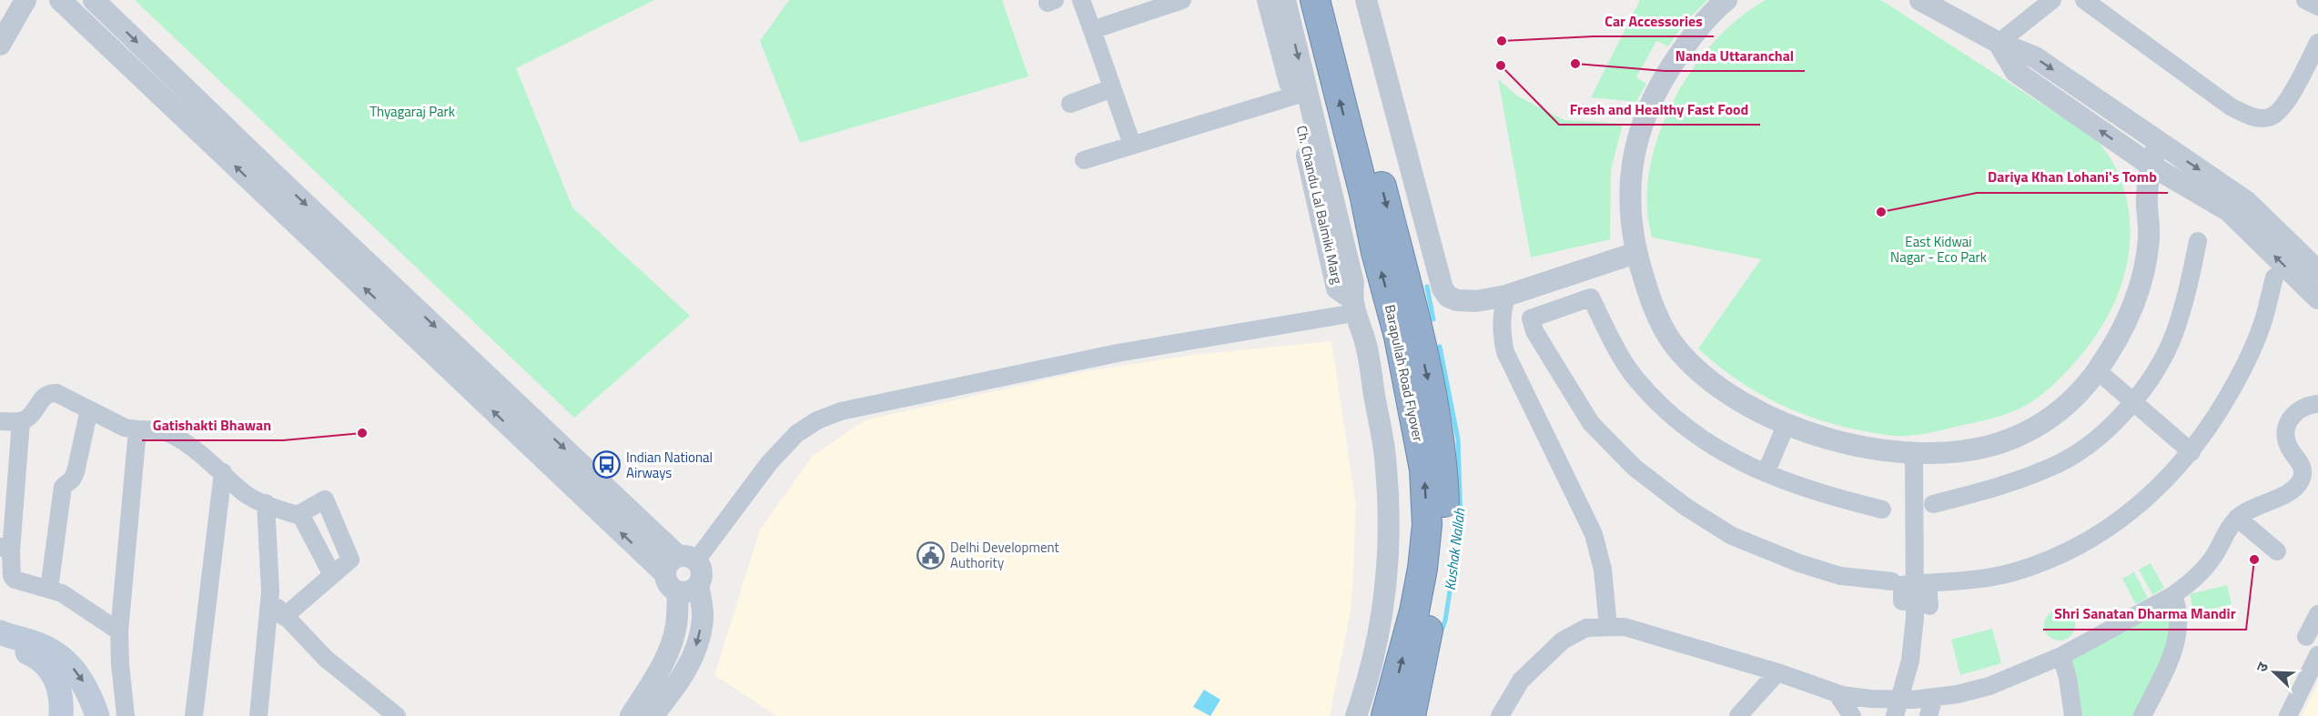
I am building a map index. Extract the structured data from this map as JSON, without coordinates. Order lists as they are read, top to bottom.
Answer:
{
  "streets": {
    "highway": ["Barapullah Road Flyover"],
    "street": ["Ch. Chandu Lal Balmiki Marg"]
  },
  "water": ["Kushak Nallah"],
  "parks": ["Thyagaraj Park", "East Kidwai Nagar - Eco Park"],
  "places": {
    "other": [
      "Car Accessories",
      "Nanda Uttaranchal",
      "Fresh and Healthy Fast Food",
      "Dariya Khan Lohani's Tomb",
      "Gatishakti Bhawan",
      "Shri Sanatan Dharma Mandir"
    ],
    "bus stop": ["Indian National Airways"],
    "public building": ["Delhi Development Authority"]
  },
  "north": "top left"
}
